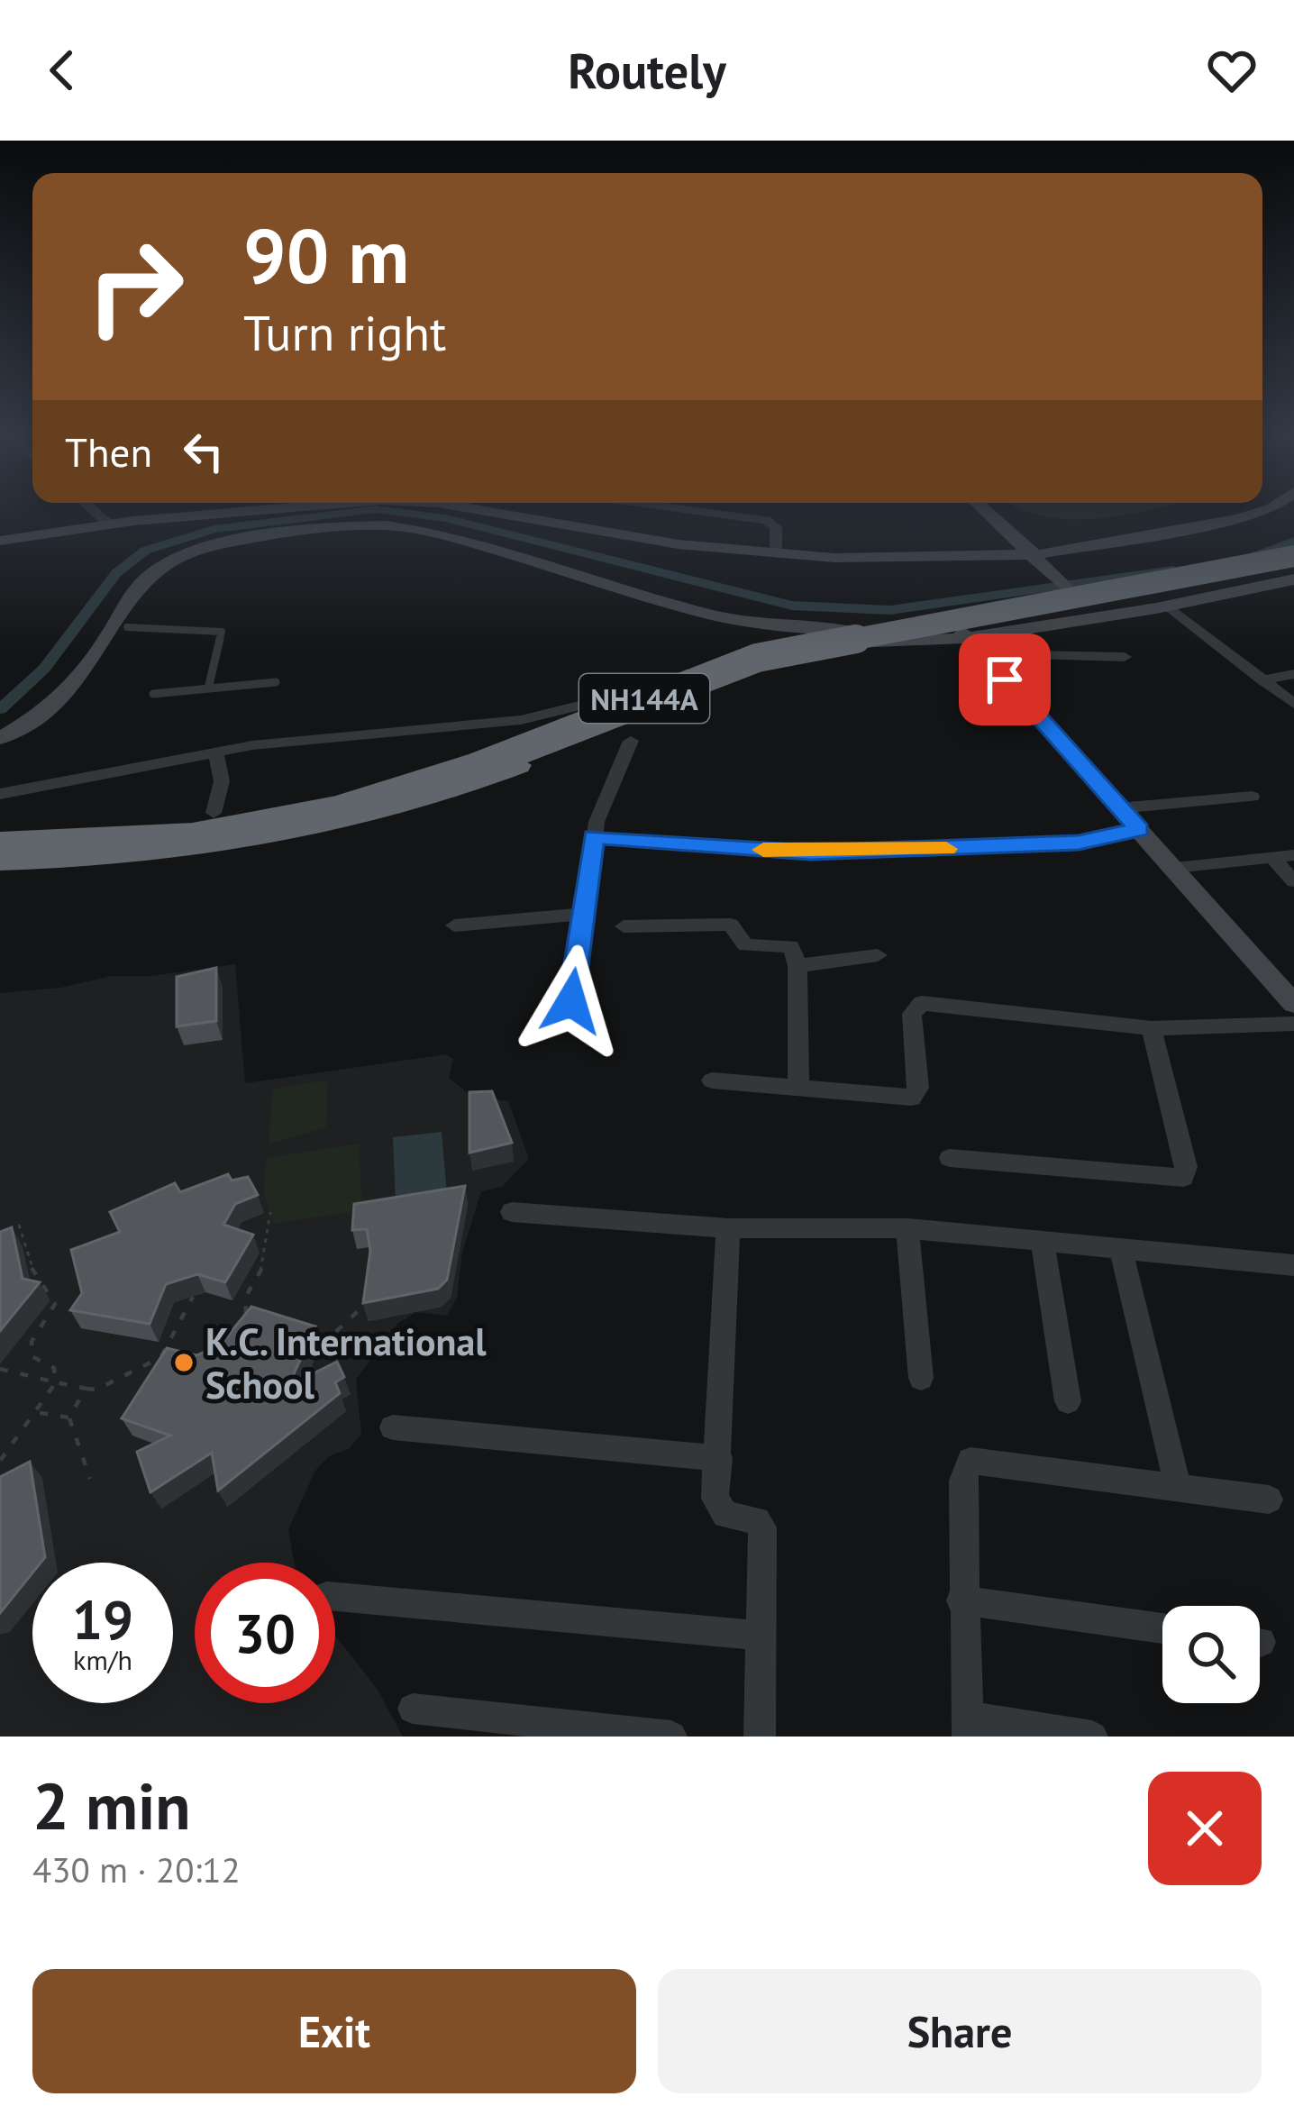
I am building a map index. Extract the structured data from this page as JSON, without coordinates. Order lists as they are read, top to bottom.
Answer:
{
  "streets": {
    "highway": ["NH144A"]
  },
  "places": ["K.C. International School"],
  "page": {
    "header": "Routely",
    "turn": ["90 m", "Turn right"],
    "then": "Then",
    "speed": "19 km/h",
    "limit": "30",
    "heading": ["2 min", "430 m · 20:12"],
    "buttons": ["Exit", "Share"]
  }
}
